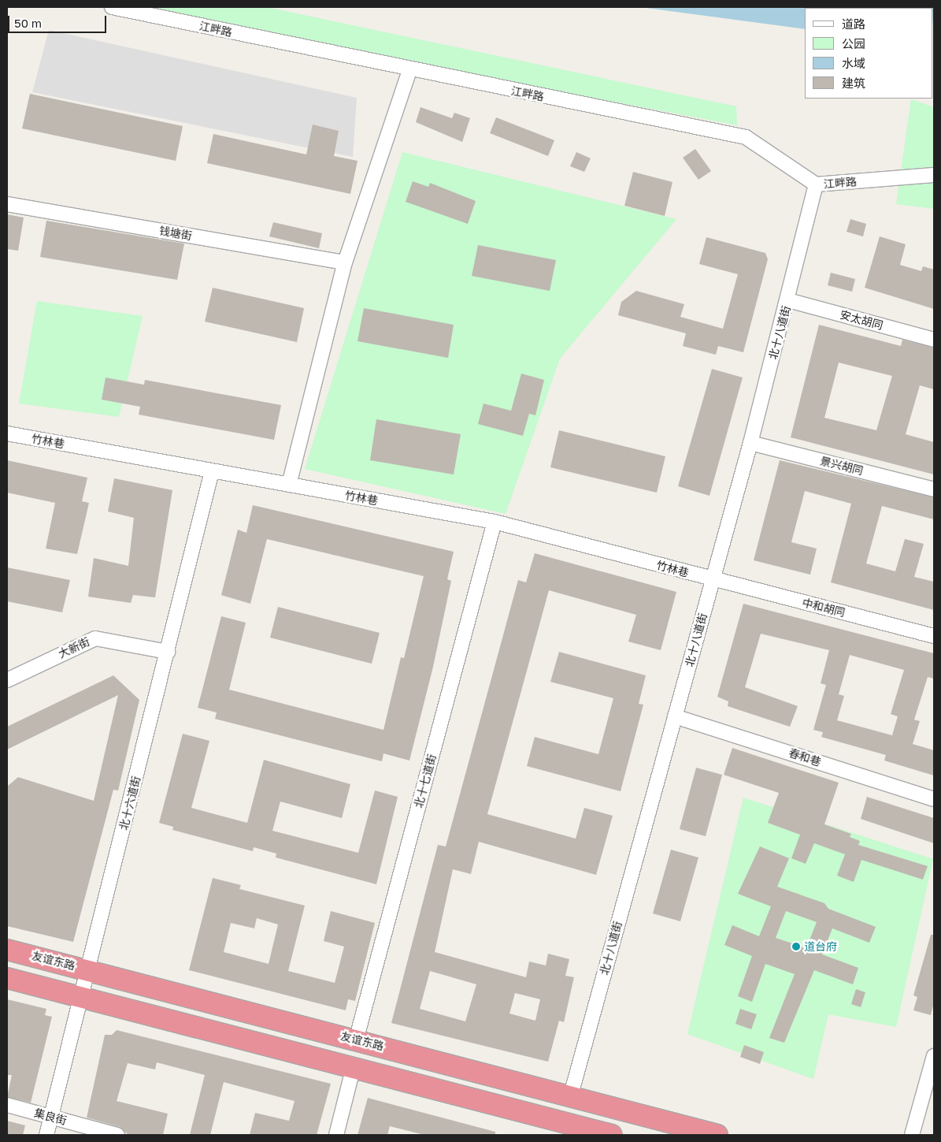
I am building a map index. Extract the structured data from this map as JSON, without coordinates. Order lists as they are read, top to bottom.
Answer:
{
  "streets": {
    "highway": ["友谊东路"],
    "street": [
      "江畔路",
      "钱塘街",
      "安太胡同",
      "北十八道街",
      "竹林巷",
      "景兴胡同",
      "中和胡同",
      "大新街",
      "春和巷",
      "北十七道街",
      "北十六道街",
      "集良街"
    ]
  },
  "crossings": [
    ["江畔路", "北十八道街"],
    ["安太胡同", "北十八道街"],
    ["北十八道街", "竹林巷"],
    ["北十八道街", "景兴胡同"],
    ["北十八道街", "中和胡同"],
    ["北十八道街", "春和巷"],
    ["北十八道街", "友谊东路"],
    ["竹林巷", "中和胡同"],
    ["竹林巷", "北十七道街"],
    ["竹林巷", "北十六道街"],
    ["大新街", "北十六道街"],
    ["北十七道街", "友谊东路"],
    ["北十六道街", "友谊东路"],
    ["北十六道街", "集良街"]
  ],
  "places": ["道台府"],
  "legend": [
    "道路",
    "公园",
    "水域",
    "建筑"
  ],
  "scale_bar": "50 m"
}
